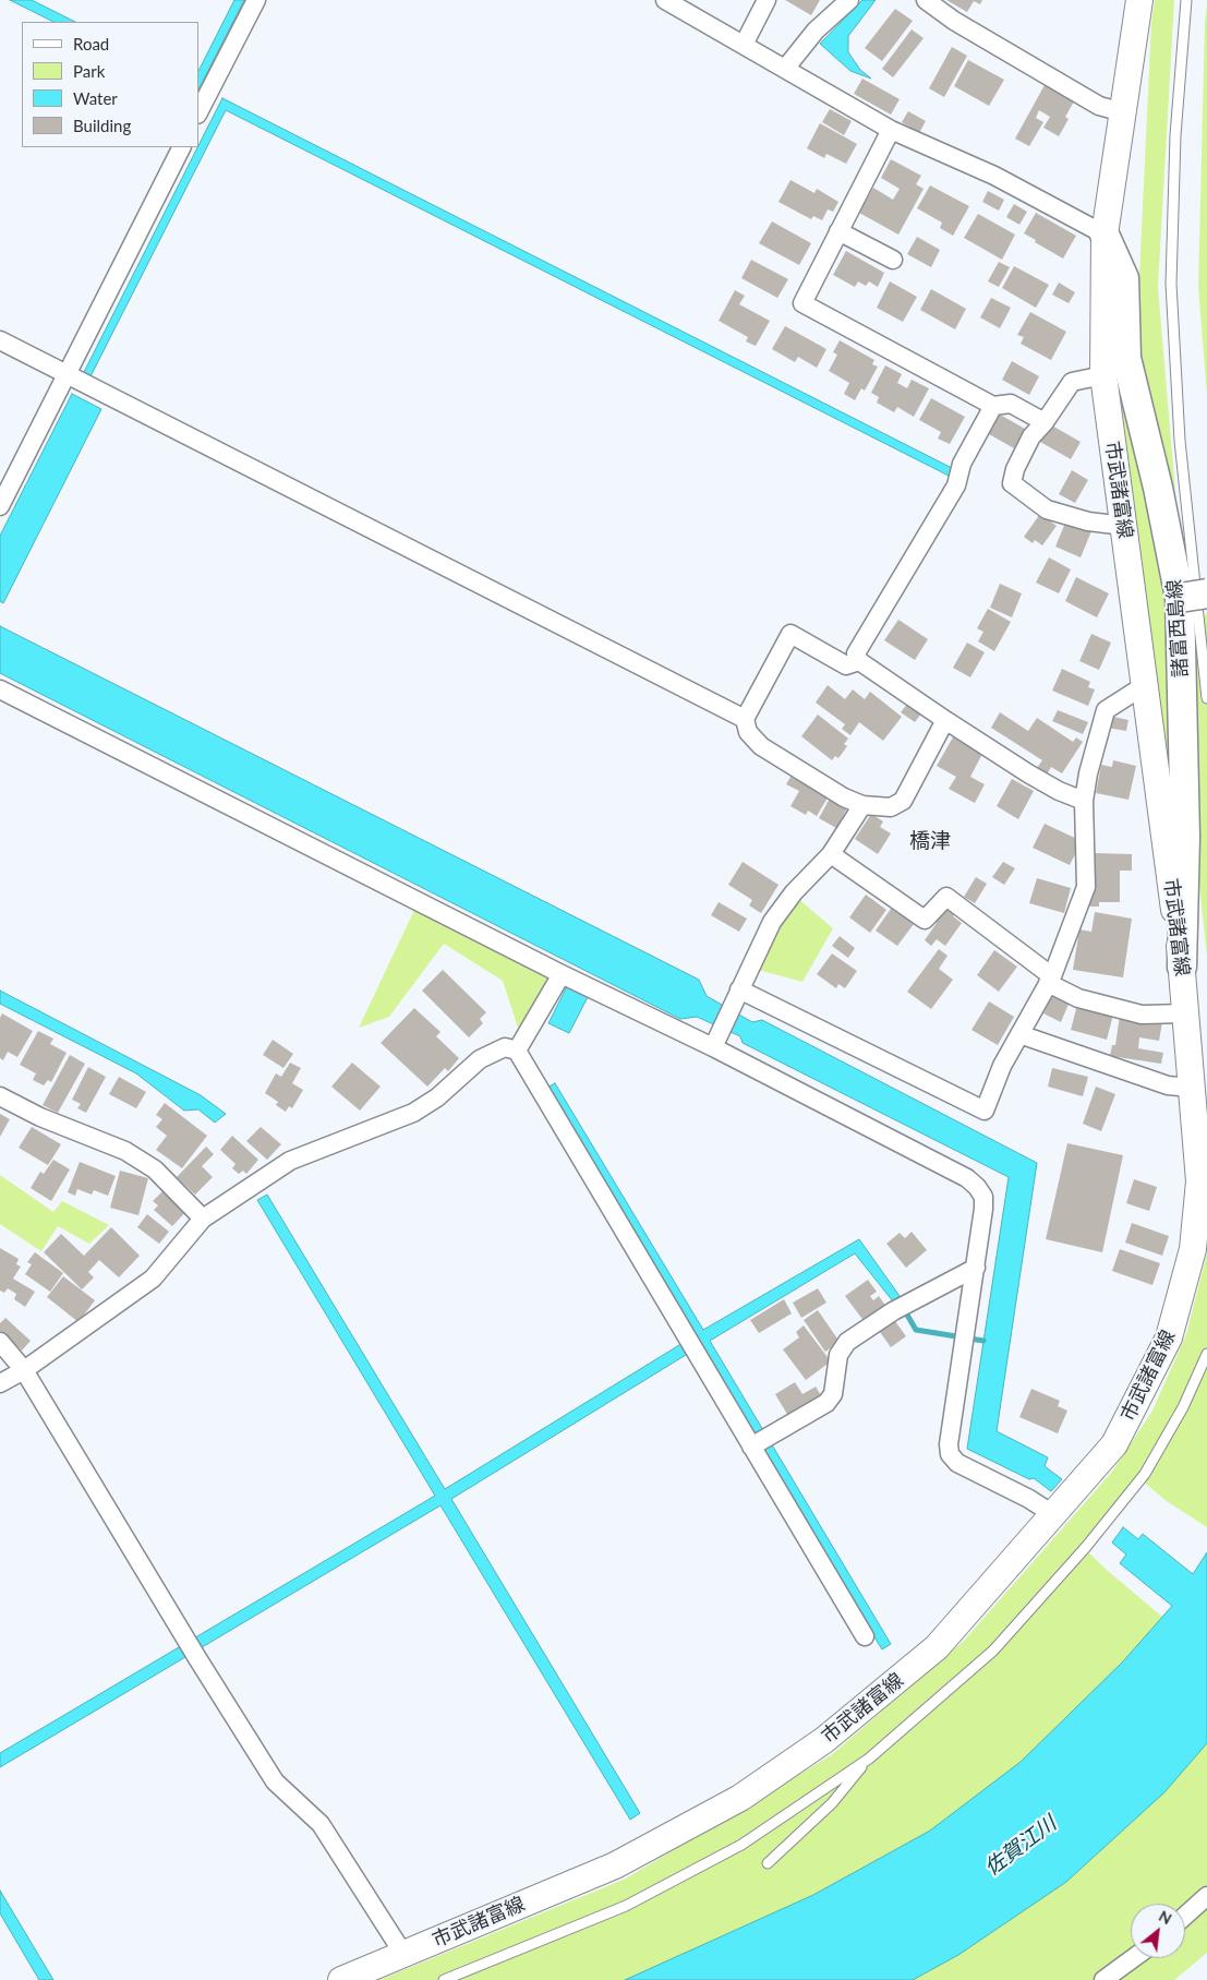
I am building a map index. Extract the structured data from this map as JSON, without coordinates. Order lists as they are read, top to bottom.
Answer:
{
  "streets": {
    "main road": ["市武諸富線", "諸富西島線"]
  },
  "crossings": [
    ["市武諸富線", "諸富西島線"]
  ],
  "districts": ["橋津"],
  "water": ["佐賀江川"],
  "legend": [
    "Road",
    "Park",
    "Water",
    "Building"
  ],
  "north": "top right"
}
